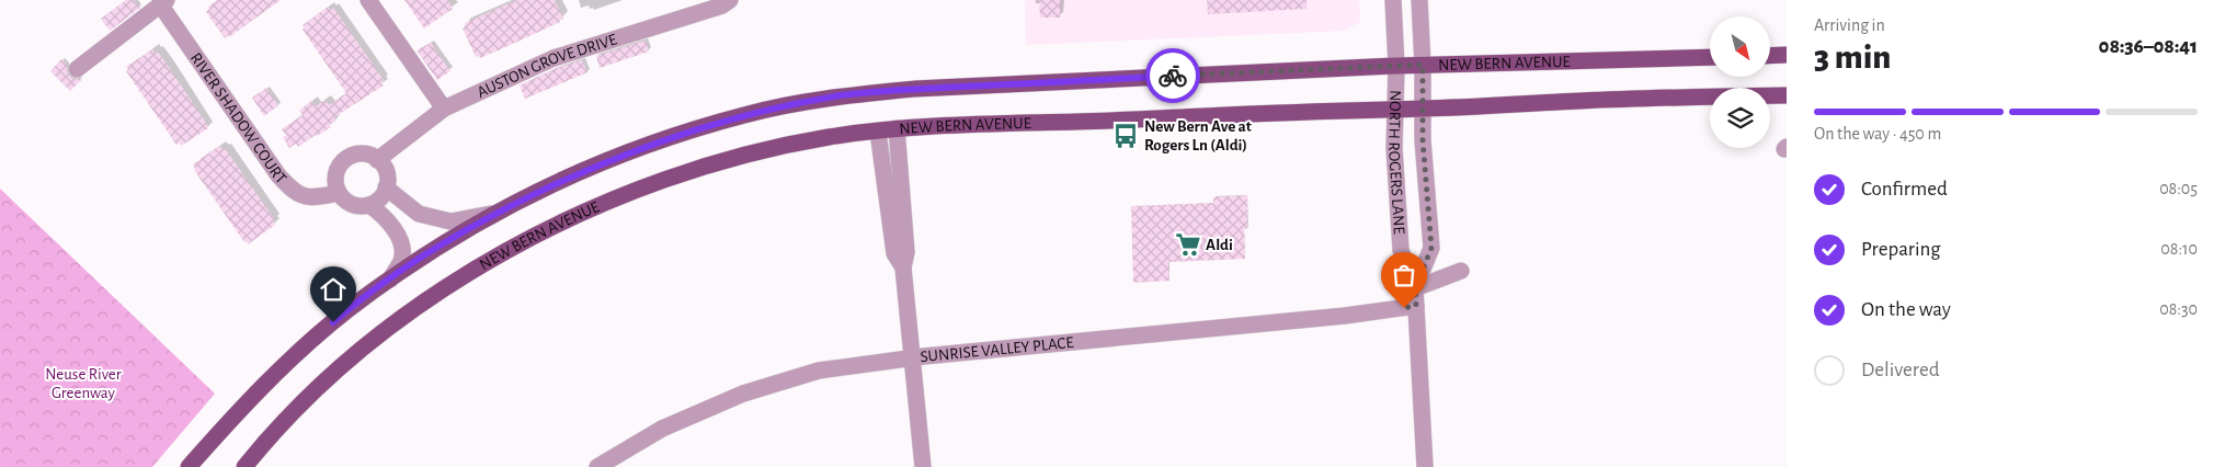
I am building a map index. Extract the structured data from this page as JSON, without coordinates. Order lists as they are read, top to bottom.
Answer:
{
  "streets": {
    "main road": ["NEW BERN AVENUE"],
    "street": [
      "AUSTON GROVE DRIVE",
      "RIVER SHADOW COURT",
      "NORTH ROGERS LANE",
      "SUNRISE VALLEY PLACE"
    ]
  },
  "crossings": [
    ["NEW BERN AVENUE", "NORTH ROGERS LANE"],
    ["AUSTON GROVE DRIVE", "RIVER SHADOW COURT"],
    ["NORTH ROGERS LANE", "SUNRISE VALLEY PLACE"]
  ],
  "parks": ["Neuse River Greenway"],
  "places": {
    "bus stop": ["New Bern Ave at Rogers Ln (Aldi)"],
    "supermarket": ["Aldi"]
  },
  "north": "bottom right",
  "page": {
    "heading": ["3 min", "Arriving in", "08:36–08:41"],
    "bar": "On the way · 450 m",
    "list": [
      ["Confirmed", "08:05"],
      ["Preparing", "08:10"],
      ["On the way", "08:30"],
      "Delivered"
    ]
  }
}
